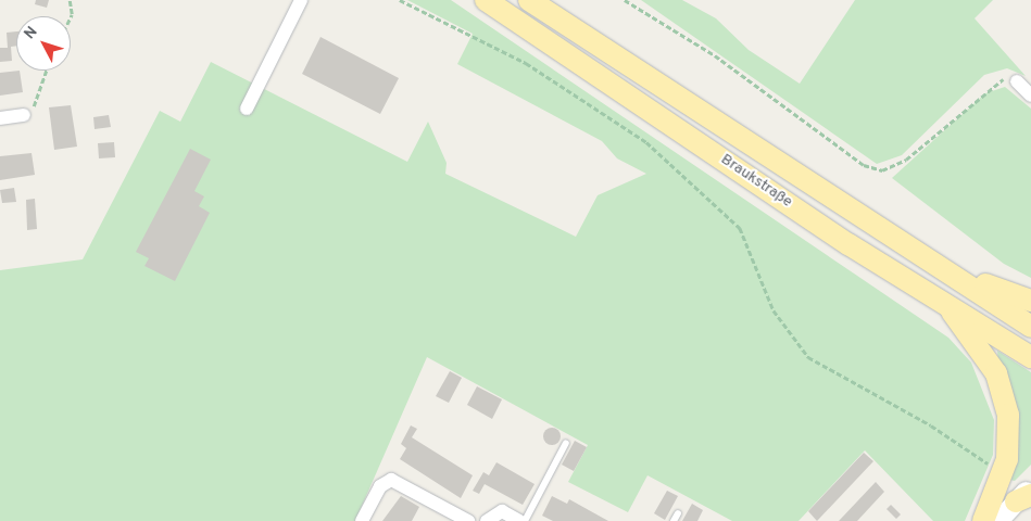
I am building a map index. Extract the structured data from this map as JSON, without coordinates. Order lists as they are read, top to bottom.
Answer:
{
  "streets": {
    "main road": ["Braukstraße"]
  },
  "north": "top left"
}
